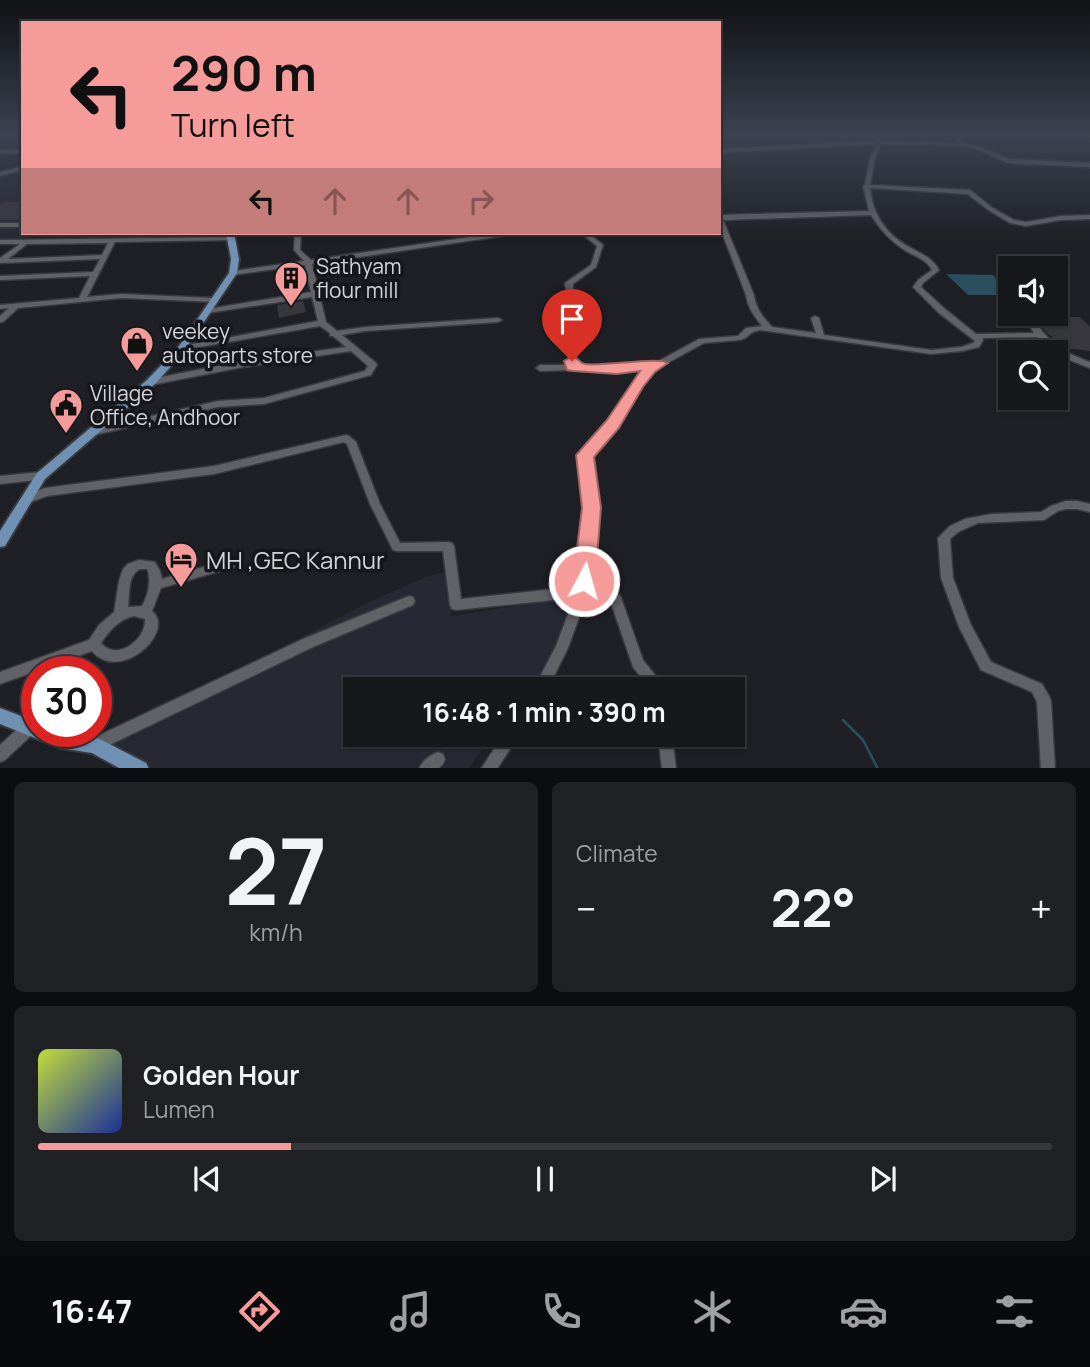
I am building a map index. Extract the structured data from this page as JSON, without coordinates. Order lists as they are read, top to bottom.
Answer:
{
  "places": {
    "building": ["Sathyam flour mill"],
    "shop": ["veekey autoparts store"],
    "public building": ["Village Office, Andhoor"],
    "hotel": ["MH ,GEC Kannur"]
  },
  "page": {
    "turn": ["290 m", "Turn left"],
    "limit": "30",
    "trip": "16:48 · 1 min · 390 m",
    "tile": [
      ["27", "km/h"],
      "Climate"
    ],
    "heat": ["−", "22°", "+"],
    "song": ["Golden Hour", "Lumen"],
    "tabs": "16:47"
  }
}
